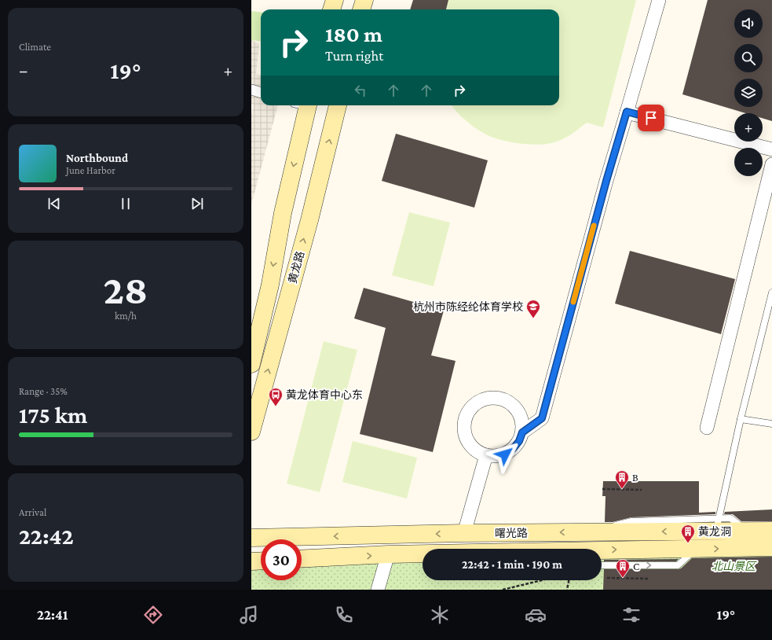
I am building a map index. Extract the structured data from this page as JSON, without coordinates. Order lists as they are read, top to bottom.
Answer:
{
  "streets": {
    "main road": ["黄龙路", "曙光路"]
  },
  "parks": ["北山景区"],
  "places": {
    "school or university": ["杭州市陈经纶体育学校"],
    "bus stop": ["黄龙体育中心东"],
    "building": ["B", "黄龙洞", "C"]
  },
  "page": {
    "tile": [
      "Climate",
      ["28", "km/h"],
      ["Range · 35%", "175 km"],
      ["Arrival", "22:42"]
    ],
    "map_buttons": ["+", "−"],
    "turn": ["180 m", "Turn right"],
    "heat": ["−", "19°", "+"],
    "song": ["Northbound", "June Harbor"],
    "limit": "30",
    "trip": "22:42 · 1 min · 190 m",
    "tabs": ["22:41", "19°"]
  }
}
